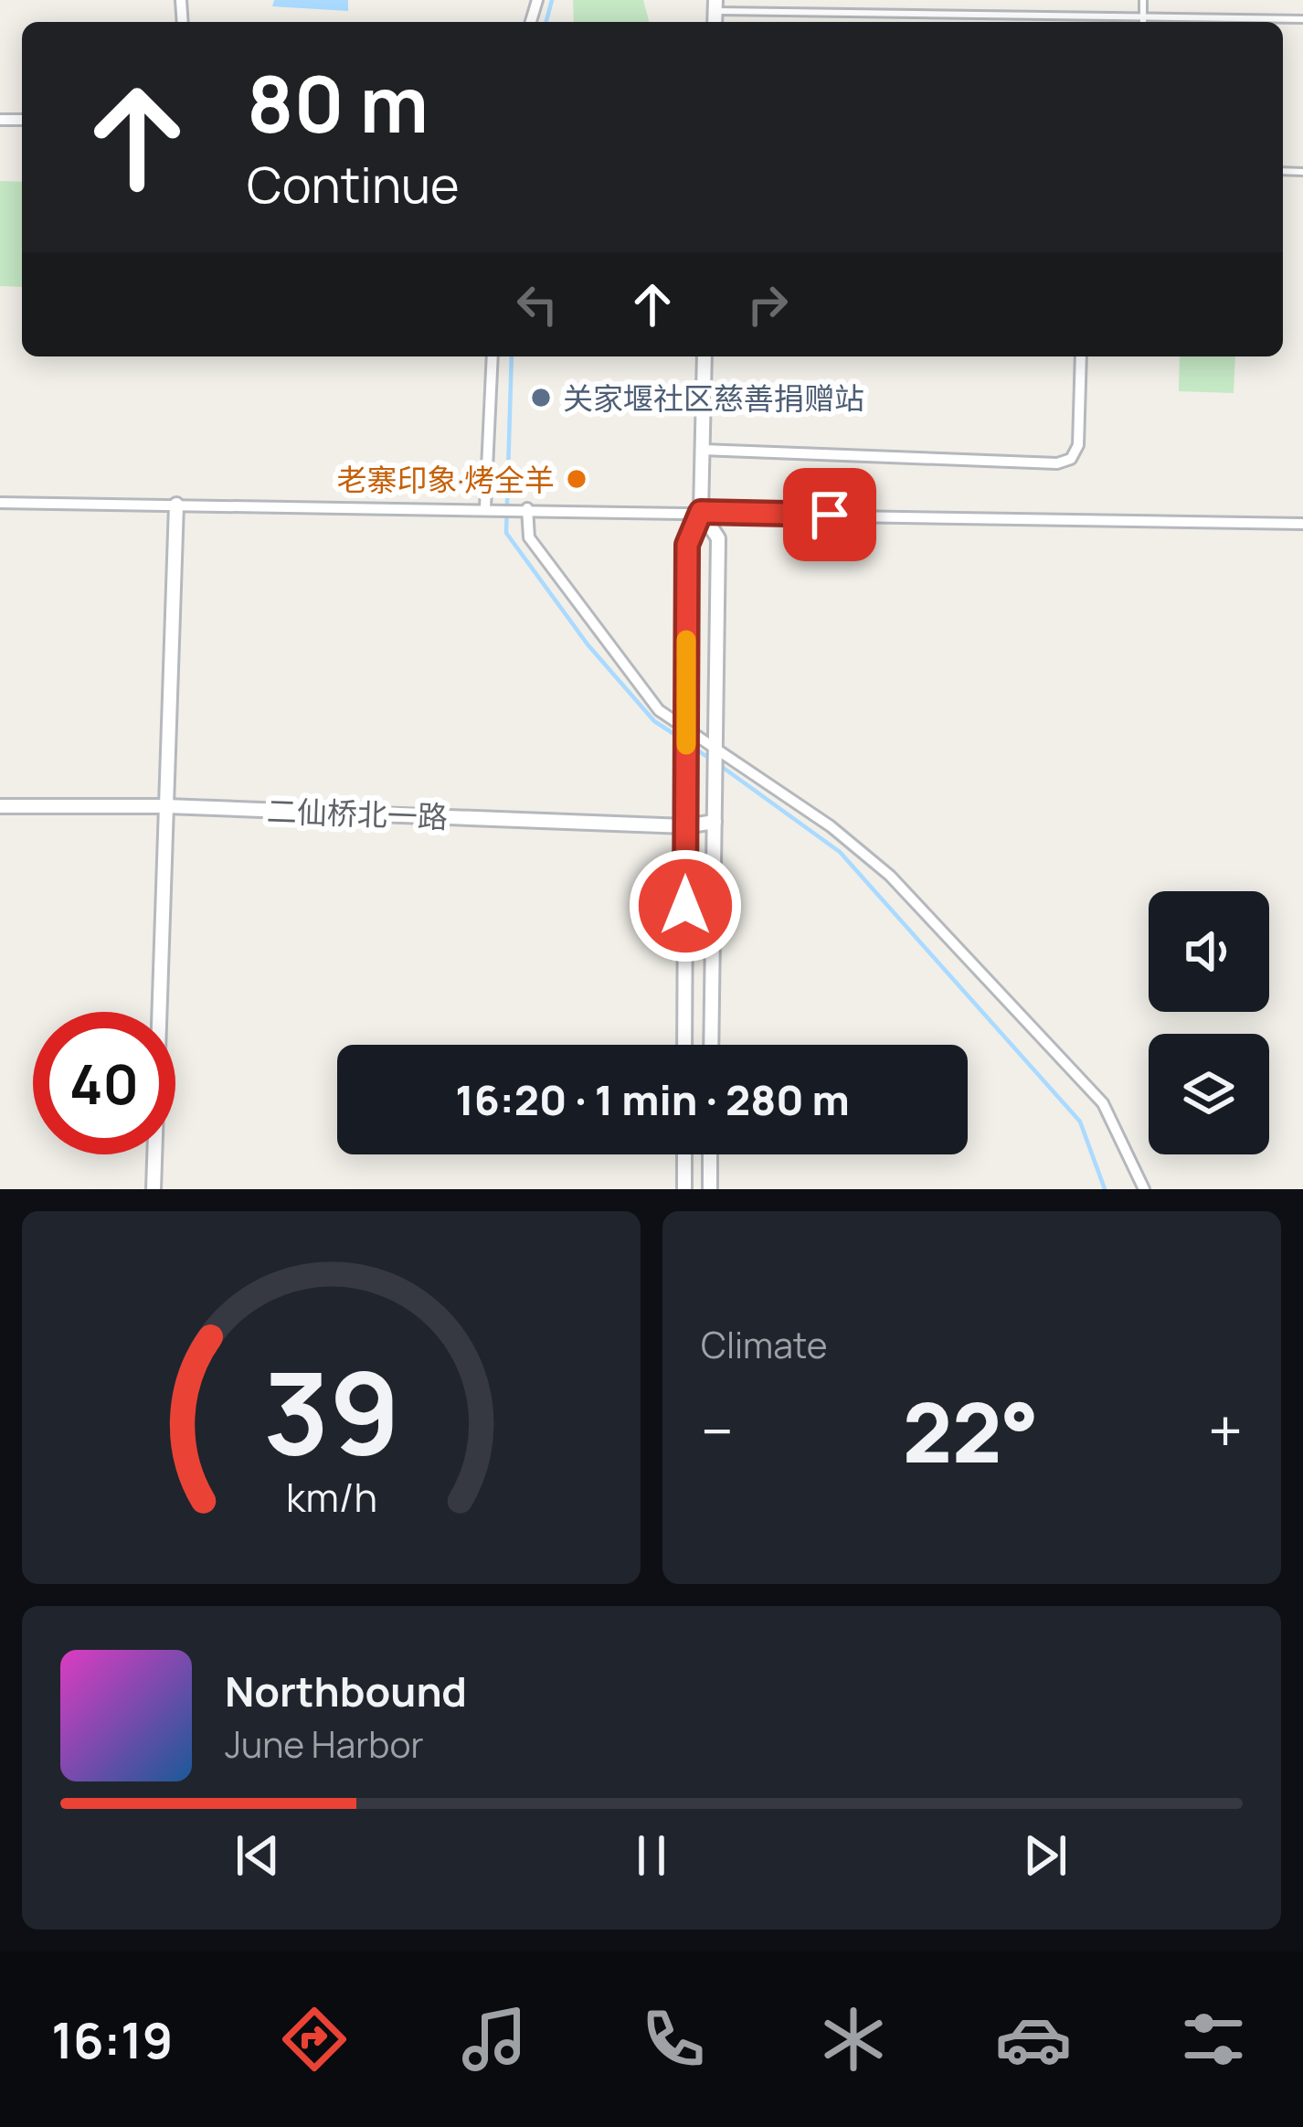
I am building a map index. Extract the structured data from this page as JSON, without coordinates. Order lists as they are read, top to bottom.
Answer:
{
  "streets": {
    "street": ["二仙桥北一路"]
  },
  "places": ["关家堰社区慈善捐赠站", "老寨印象·烤全羊"],
  "page": {
    "turn": ["80 m", "Continue"],
    "limit": "40",
    "trip": "16:20 · 1 min · 280 m",
    "tile": "Climate",
    "heat": ["−", "22°", "+"],
    "song": ["Northbound", "June Harbor"],
    "tabs": "16:19",
    "gauge": ["39", "km/h"]
  }
}
